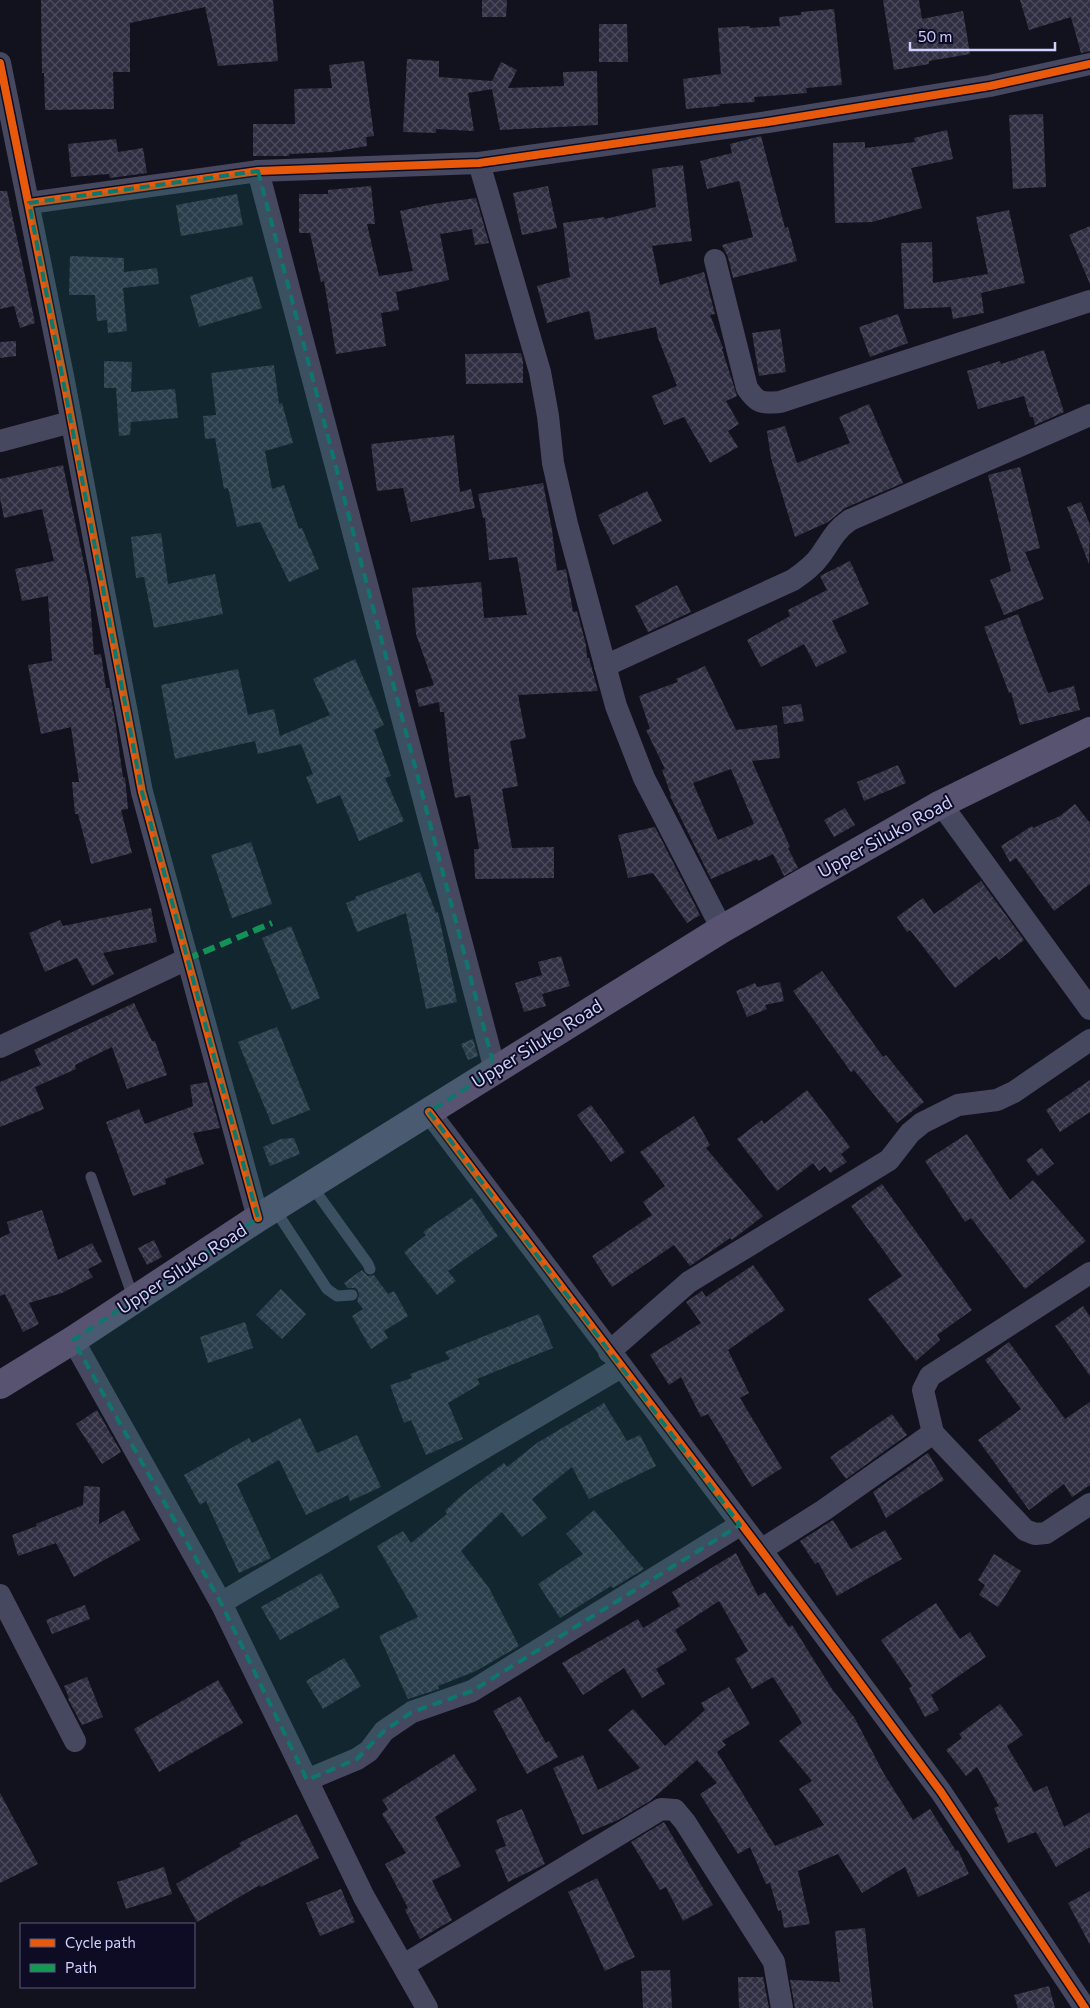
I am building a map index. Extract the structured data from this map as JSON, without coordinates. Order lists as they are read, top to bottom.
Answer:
{
  "streets": {
    "main road": ["Upper Siluko Road"]
  },
  "legend": ["Cycle path", "Path"],
  "scale_bar": "50 m"
}
